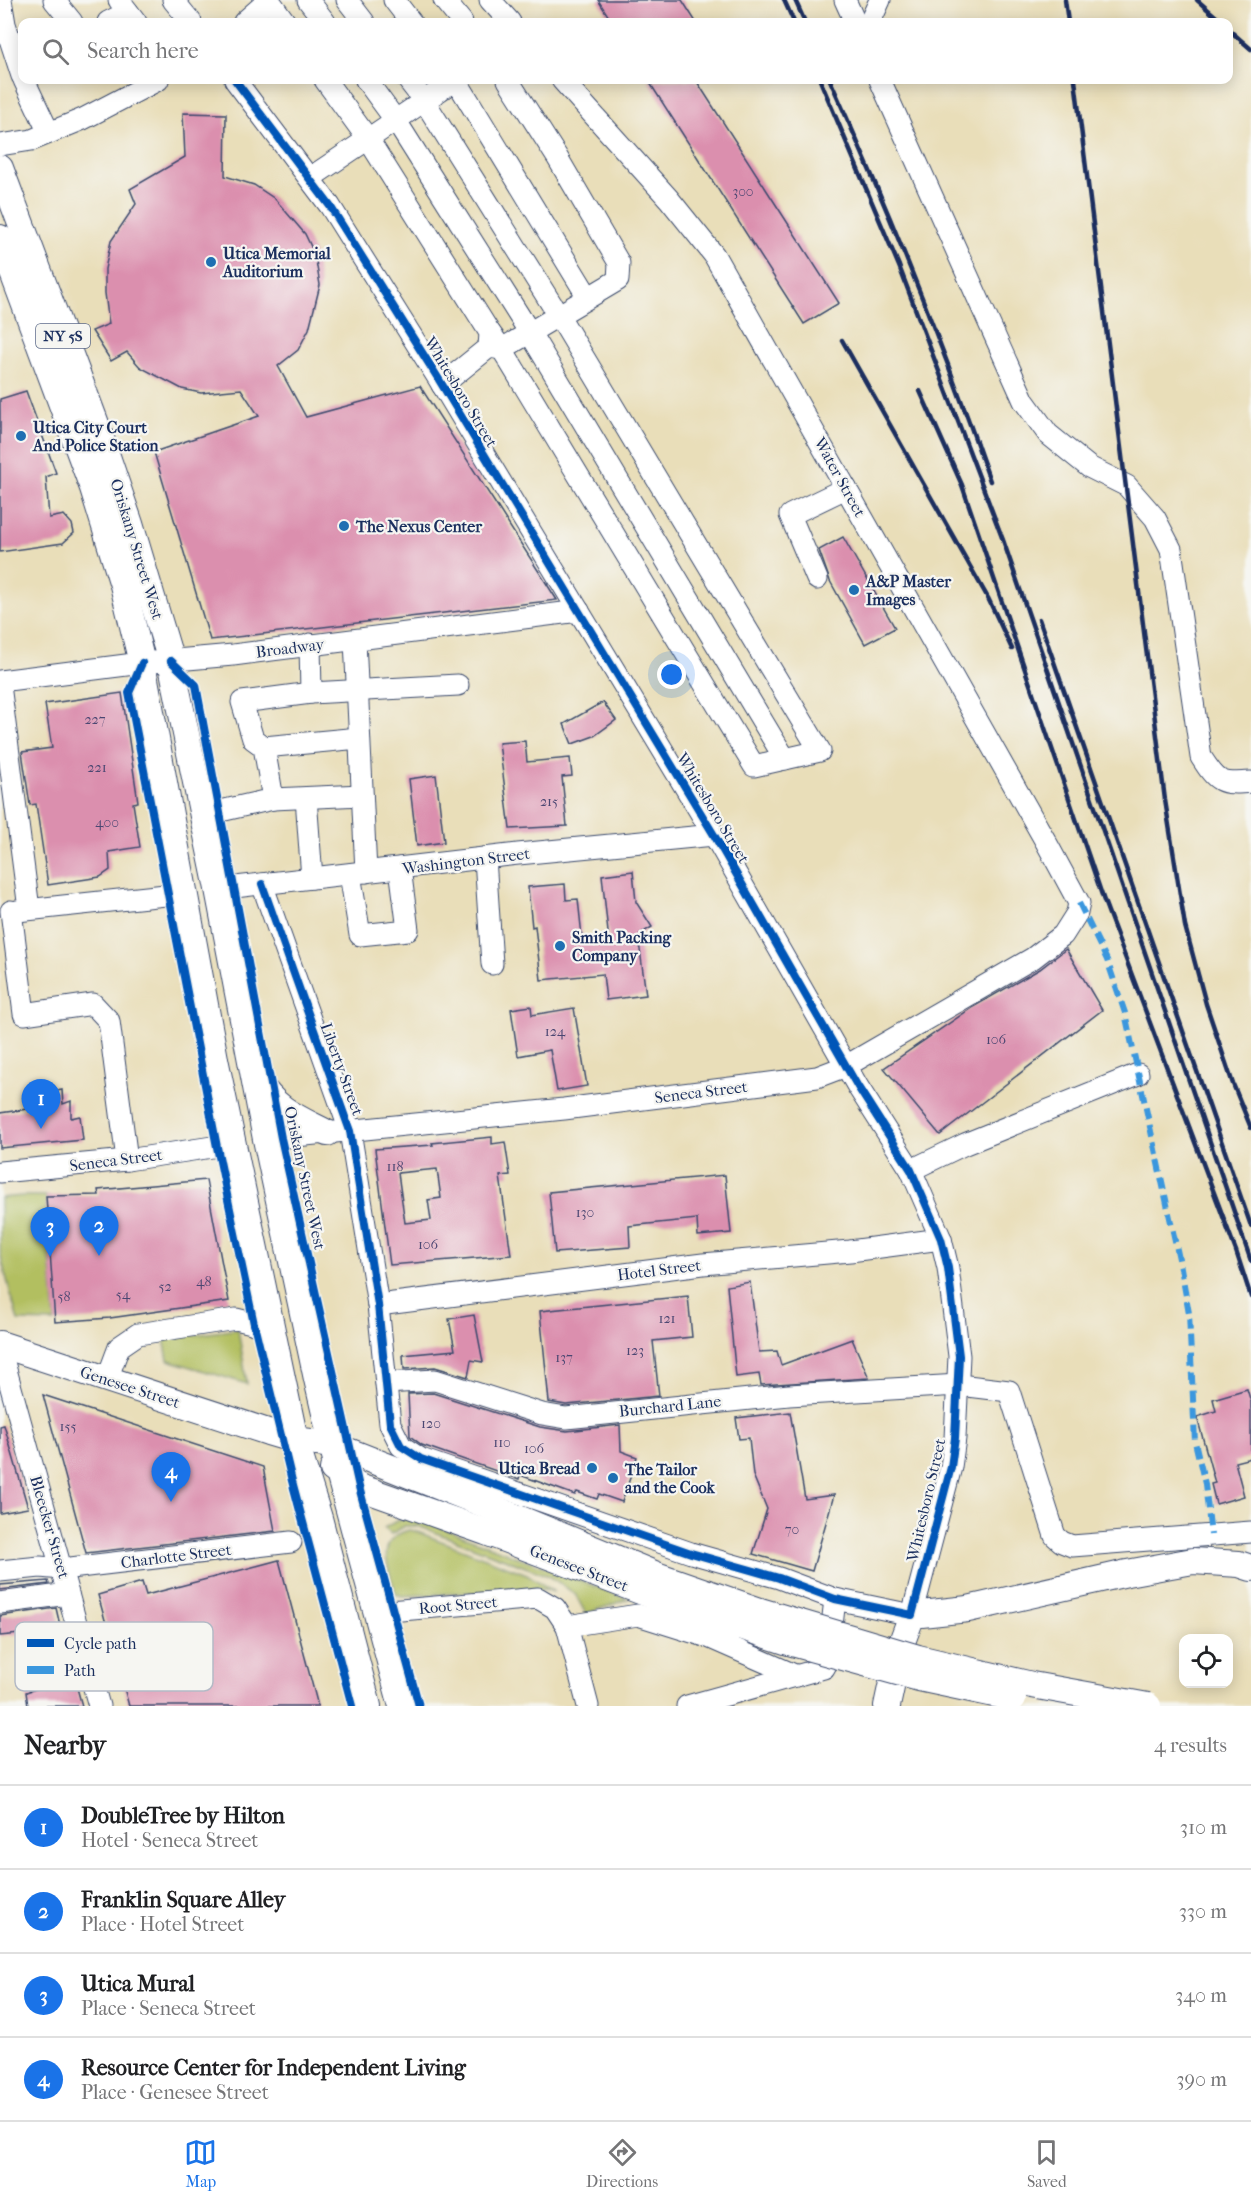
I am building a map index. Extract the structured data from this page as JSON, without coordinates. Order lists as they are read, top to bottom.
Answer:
{
  "streets": {
    "main road": [
      "NY 5S",
      "Whitesboro Street",
      "Oriskany Street West",
      "Genesee Street"
    ],
    "street": [
      "Water Street",
      "Broadway",
      "Washington Street",
      "Liberty Street",
      "Seneca Street",
      "Hotel Street",
      "Burchard Lane",
      "Bleecker Street",
      "Charlotte Street",
      "Root Street"
    ]
  },
  "crossings": [
    ["Whitesboro Street", "Broadway"],
    ["Whitesboro Street", "Washington Street"],
    ["Whitesboro Street", "Liberty Street"],
    ["Whitesboro Street", "Seneca Street"],
    ["Whitesboro Street", "Hotel Street"],
    ["Whitesboro Street", "Genesee Street"],
    ["Whitesboro Street", "Burchard Lane"],
    ["Water Street", "Seneca Street"],
    ["Oriskany Street West", "Broadway"],
    ["Oriskany Street West", "Washington Street"],
    ["Oriskany Street West", "Seneca Street"],
    ["Oriskany Street West", "Genesee Street"],
    ["Oriskany Street West", "Root Street"],
    ["Washington Street", "Liberty Street"],
    ["Liberty Street", "Seneca Street"],
    ["Liberty Street", "Hotel Street"],
    ["Liberty Street", "Burchard Lane"],
    ["Genesee Street", "Bleecker Street"],
    ["Bleecker Street", "Charlotte Street"]
  ],
  "places": [
    "Utica Memorial Auditorium",
    "Utica City Court And Police Station",
    "The Nexus Center",
    "A&P Master Images",
    "Smith Packing Company",
    "Utica Bread",
    "The Tailor and the Cook"
  ],
  "house_numbers": [
    "300",
    "227",
    "221",
    "215",
    "400",
    "124",
    "106",
    "118",
    "130",
    "106",
    "48",
    "52",
    "54",
    "58",
    "121",
    "123",
    "137",
    "120",
    "155",
    "110",
    "106",
    "70"
  ],
  "legend": ["Cycle path", "Path"],
  "page": {
    "search": "Search here",
    "pins": [
      "1",
      "2",
      "3",
      "4"
    ],
    "heading": ["Nearby", "4 results"],
    "list": [
      {
        "mark": "1",
        "name": "DoubleTree by Hilton",
        "note": "Hotel · Seneca Street",
        "value": "310 m"
      },
      {
        "mark": "2",
        "name": "Franklin Square Alley",
        "note": "Place · Hotel Street",
        "value": "330 m"
      },
      {
        "mark": "3",
        "name": "Utica Mural",
        "note": "Place · Seneca Street",
        "value": "340 m"
      },
      {
        "mark": "4",
        "name": "Resource Center for Independent Living",
        "note": "Place · Genesee Street",
        "value": "390 m"
      }
    ],
    "nav": ["Map", "Directions", "Saved"]
  }
}
